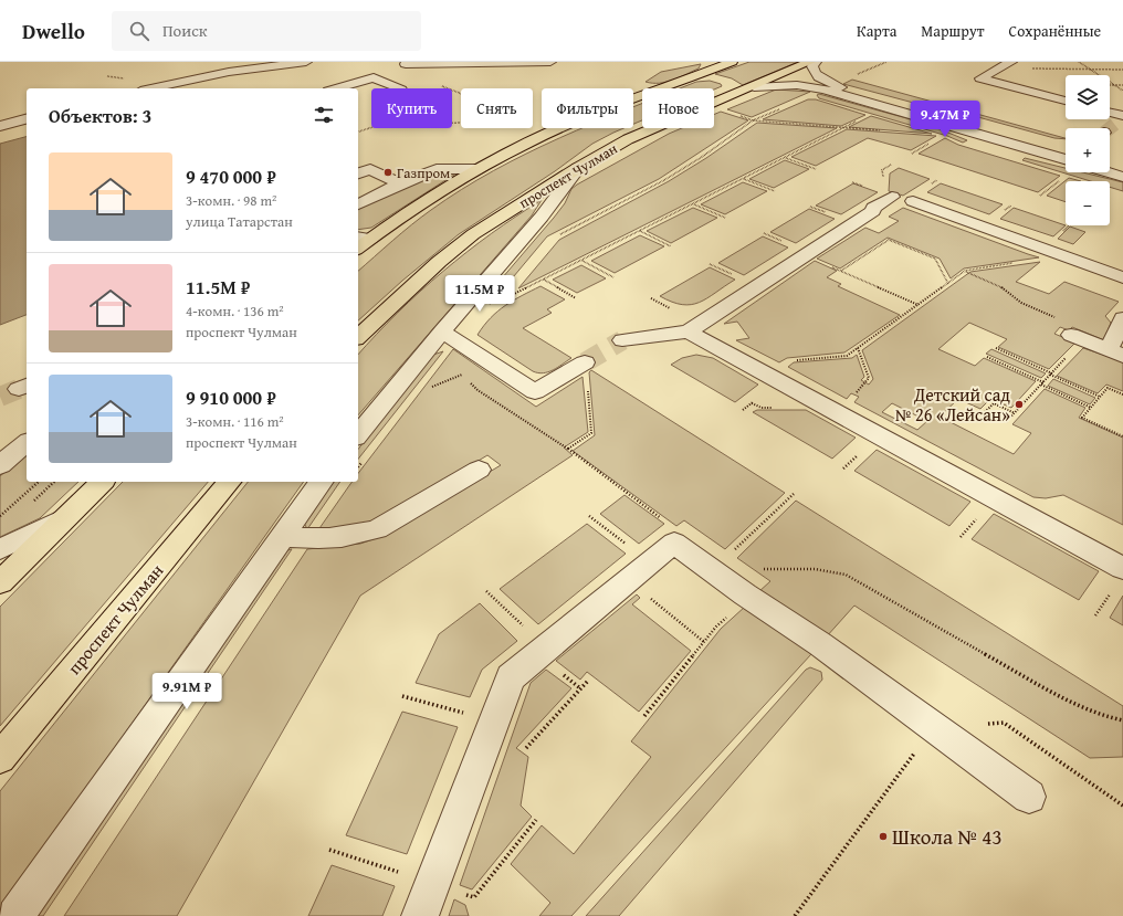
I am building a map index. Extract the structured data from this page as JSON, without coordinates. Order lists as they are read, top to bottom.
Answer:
{
  "streets": {
    "main road": ["проспект Чулман"]
  },
  "places": ["Газпром", "Детский сад № 26 «Лейсан»", "Школа № 43"],
  "page": {
    "header": "Dwello",
    "search": "Поиск",
    "nav": ["Карта", "Маршрут", "Сохранённые"],
    "map_buttons": ["+", "−"],
    "chip": [
      "Купить",
      "Снять",
      "Фильтры",
      "Новое"
    ],
    "heading": "Объектов: 3",
    "price": ["9.47M ₽", "11.5M ₽", "9.91M ₽"],
    "list": [
      {
        "name": "9 470 000 ₽",
        "note": "3-комн. · 98 m² · улица Татарстан"
      },
      {
        "name": "11.5M ₽",
        "note": "4-комн. · 136 m² · проспект Чулман"
      },
      {
        "name": "9 910 000 ₽",
        "note": "3-комн. · 116 m² · проспект Чулман"
      }
    ]
  }
}
